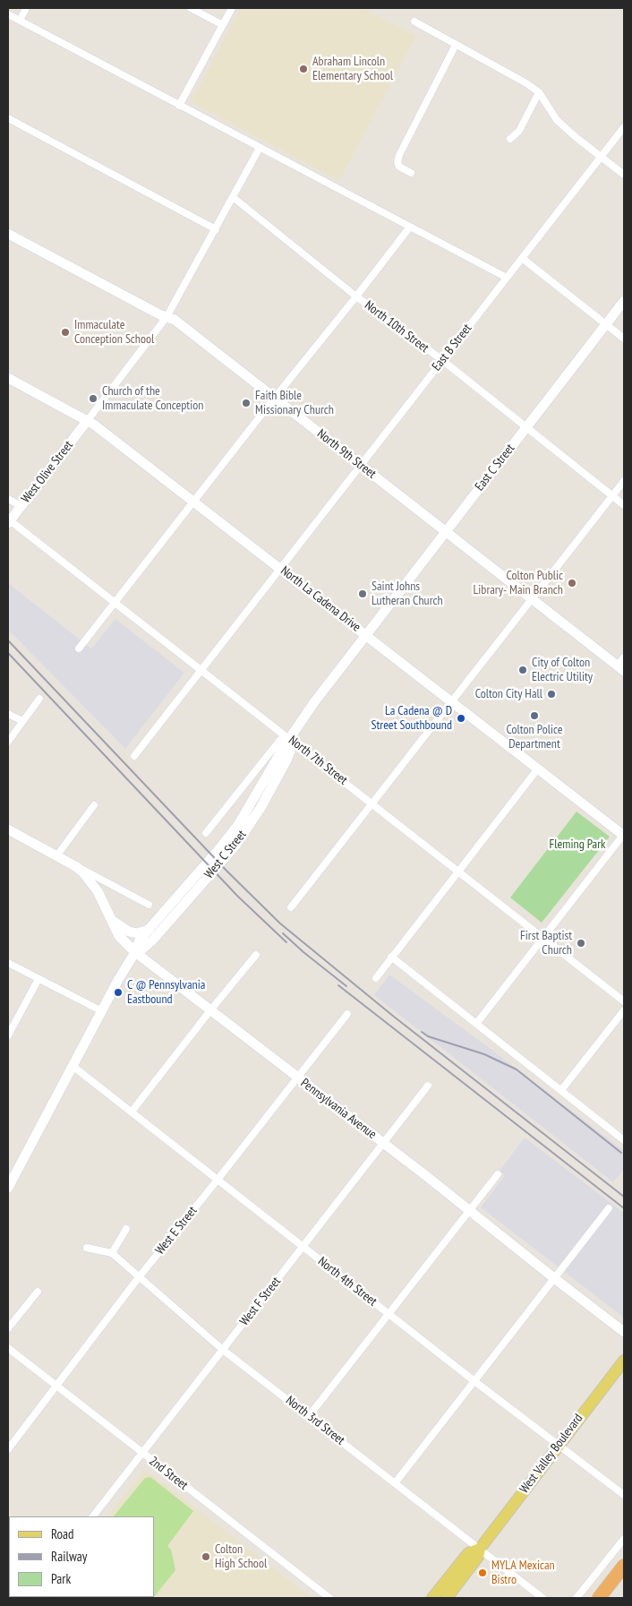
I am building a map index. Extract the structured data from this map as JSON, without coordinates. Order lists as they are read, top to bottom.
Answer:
{
  "streets": {
    "main road": ["West Valley Boulevard"],
    "street": [
      "North 10th Street",
      "East B Street",
      "North 9th Street",
      "East C Street",
      "West Olive Street",
      "North La Cadena Drive",
      "North 7th Street",
      "West C Street",
      "Pennsylvania Avenue",
      "West E Street",
      "North 4th Street",
      "West F Street",
      "North 3rd Street",
      "2nd Street"
    ]
  },
  "crossings": [
    ["North 10th Street", "East B Street"],
    ["North 10th Street", "East C Street"],
    ["East B Street", "North 9th Street"],
    ["East B Street", "North La Cadena Drive"],
    ["East B Street", "North 7th Street"],
    ["North 9th Street", "East C Street"],
    ["East C Street", "North La Cadena Drive"],
    ["East C Street", "West C Street"],
    ["West Olive Street", "North La Cadena Drive"],
    ["West Olive Street", "North 7th Street"],
    ["North La Cadena Drive", "West C Street"],
    ["North 7th Street", "West C Street"],
    ["West C Street", "Pennsylvania Avenue"],
    ["West C Street", "North 4th Street"],
    ["Pennsylvania Avenue", "West E Street"],
    ["Pennsylvania Avenue", "West F Street"],
    ["West E Street", "North 4th Street"],
    ["West E Street", "North 3rd Street"],
    ["West E Street", "2nd Street"],
    ["North 4th Street", "West F Street"],
    ["North 4th Street", "West Valley Boulevard"],
    ["West F Street", "North 3rd Street"],
    ["West F Street", "2nd Street"],
    ["North 3rd Street", "West Valley Boulevard"]
  ],
  "parks": ["Fleming Park"],
  "places": [
    "Abraham Lincoln Elementary School",
    "Immaculate Conception School",
    "Church of the Immaculate Conception",
    "Faith Bible Missionary Church",
    "Colton Public Library- Main Branch",
    "Saint Johns Lutheran Church",
    "City of Colton Electric Utility",
    "Colton City Hall",
    "Colton Police Department",
    "La Cadena @ D Street Southbound",
    "First Baptist Church",
    "C @ Pennsylvania Eastbound",
    "Colton High School",
    "MYLA Mexican Bistro"
  ],
  "legend": ["Road", "Railway", "Park"]
}
